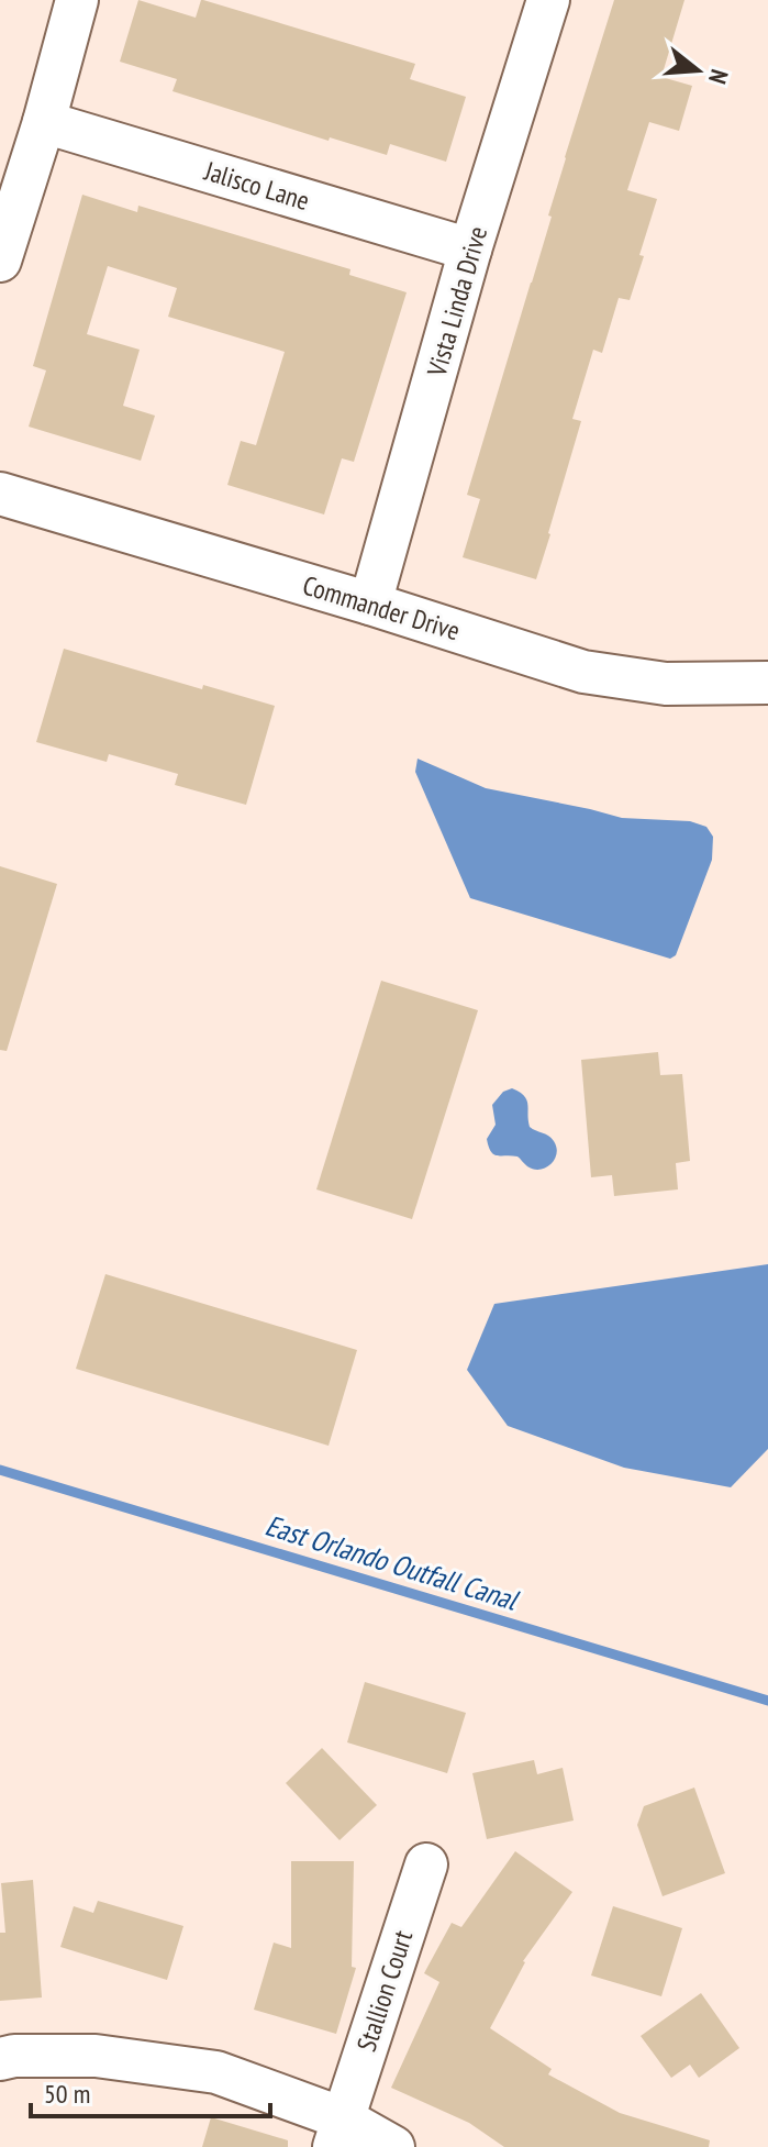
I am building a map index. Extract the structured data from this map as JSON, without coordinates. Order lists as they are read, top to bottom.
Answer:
{
  "streets": {
    "street": [
      "Jalisco Lane",
      "Vista Linda Drive",
      "Commander Drive",
      "Stallion Court"
    ]
  },
  "crossings": [
    ["Jalisco Lane", "Vista Linda Drive"],
    ["Vista Linda Drive", "Commander Drive"]
  ],
  "water": ["East Orlando Outfall Canal"],
  "scale_bar": "50 m",
  "north": "right"
}
